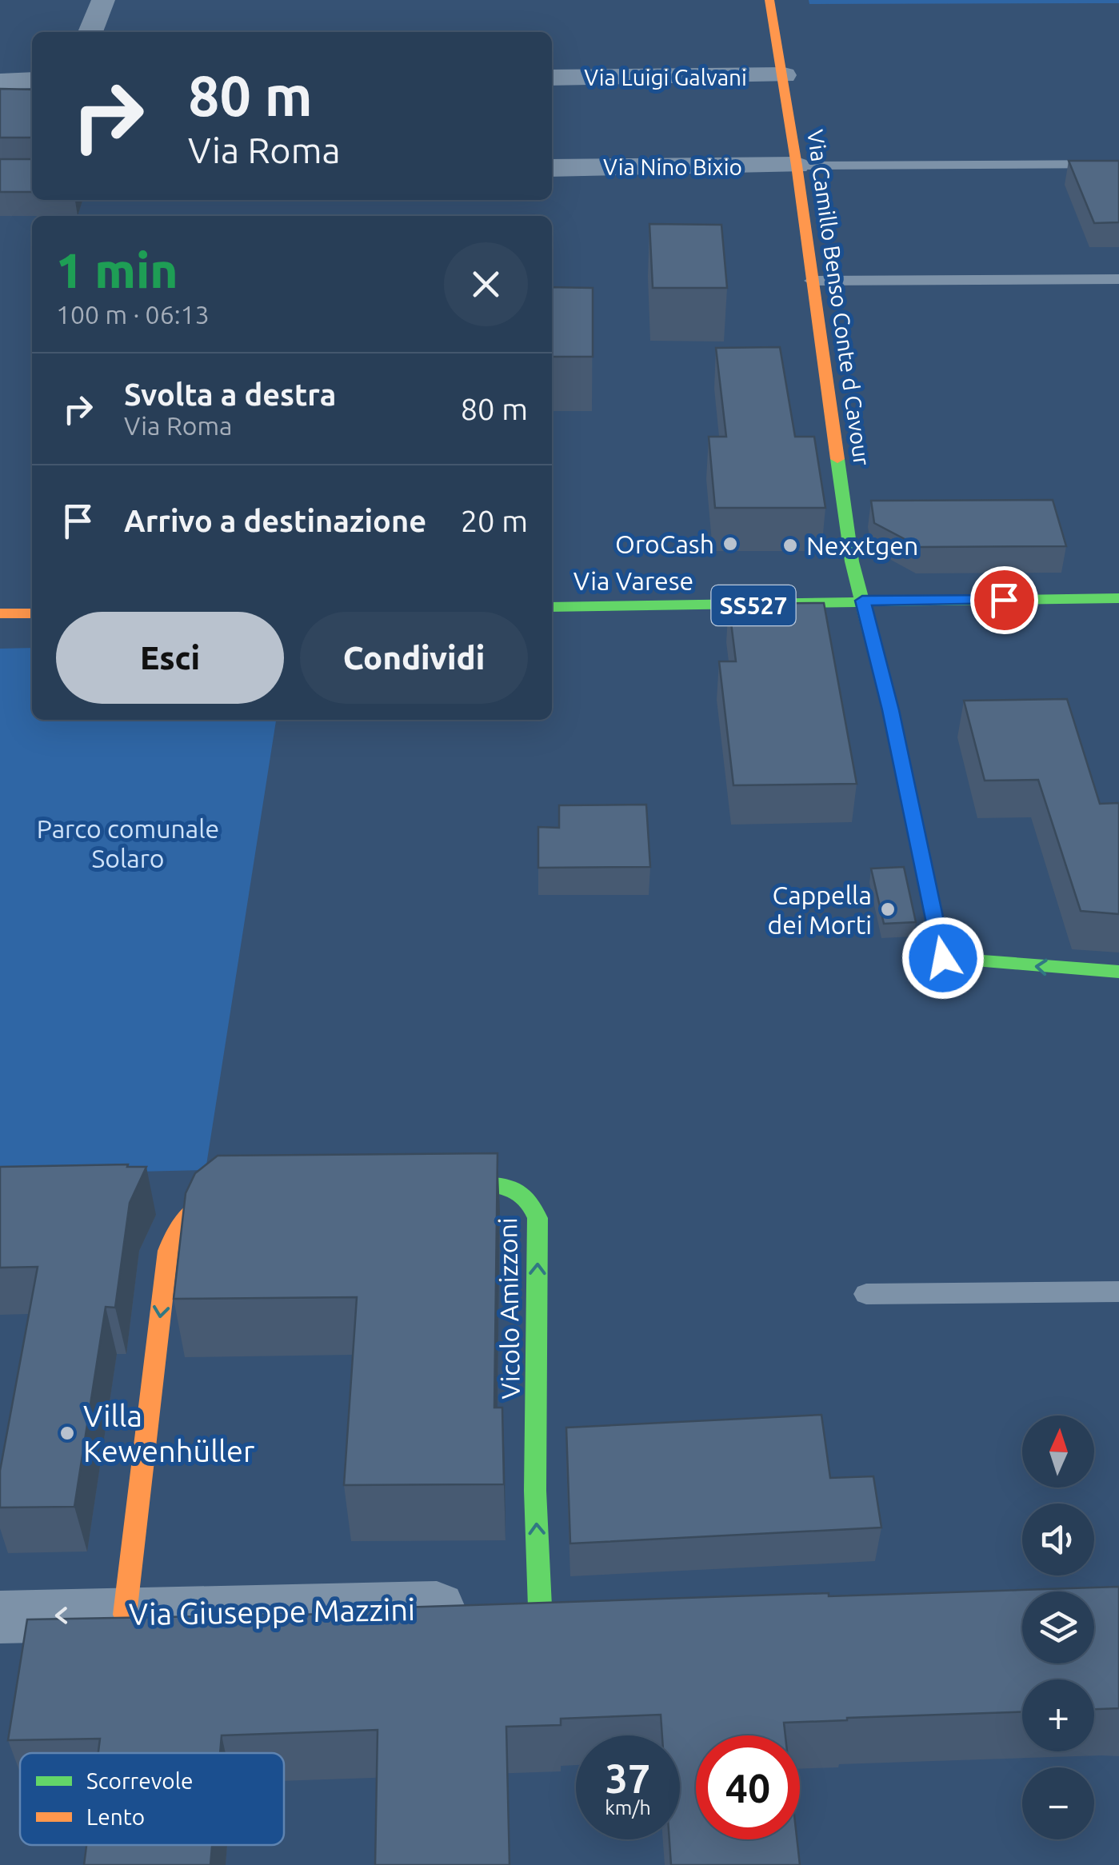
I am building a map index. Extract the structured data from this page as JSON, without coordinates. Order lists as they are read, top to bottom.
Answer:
{
  "streets": {
    "street": [
      "Via Luigi Galvani",
      "Via Nino Bixio",
      "Via Camillo Benso Conte d Cavour",
      "Via Varese",
      "SS527",
      "Vicolo Amizzoni",
      "Via Giuseppe Mazzini"
    ]
  },
  "crossings": [
    ["Via Luigi Galvani", "Via Camillo Benso Conte d Cavour"],
    ["Via Nino Bixio", "Via Camillo Benso Conte d Cavour"],
    ["Via Camillo Benso Conte d Cavour", "Via Varese"],
    ["Via Camillo Benso Conte d Cavour", "SS527"],
    ["Via Varese", "SS527"],
    ["Vicolo Amizzoni", "Via Giuseppe Mazzini"]
  ],
  "one_way": ["Via Camillo Benso Conte d Cavour", "Vicolo Amizzoni"],
  "parks": ["Parco comunale Solaro"],
  "places": [
    "OroCash",
    "Nexxtgen",
    "Cappella dei Morti",
    "Villa Kewenhüller"
  ],
  "legend": ["Scorrevole", "Lento"],
  "north": "top",
  "page": {
    "turn": ["80 m", "Via Roma"],
    "heading": ["1 min", "100 m · 06:13"],
    "list": [
      {
        "name": "Svolta a destra",
        "note": "Via Roma",
        "value": "80 m"
      },
      {
        "name": "Arrivo a destinazione",
        "value": "20 m"
      }
    ],
    "buttons": ["Esci", "Condividi"],
    "map_buttons": ["+", "−"],
    "speed": "37 km/h",
    "limit": "40"
  }
}
